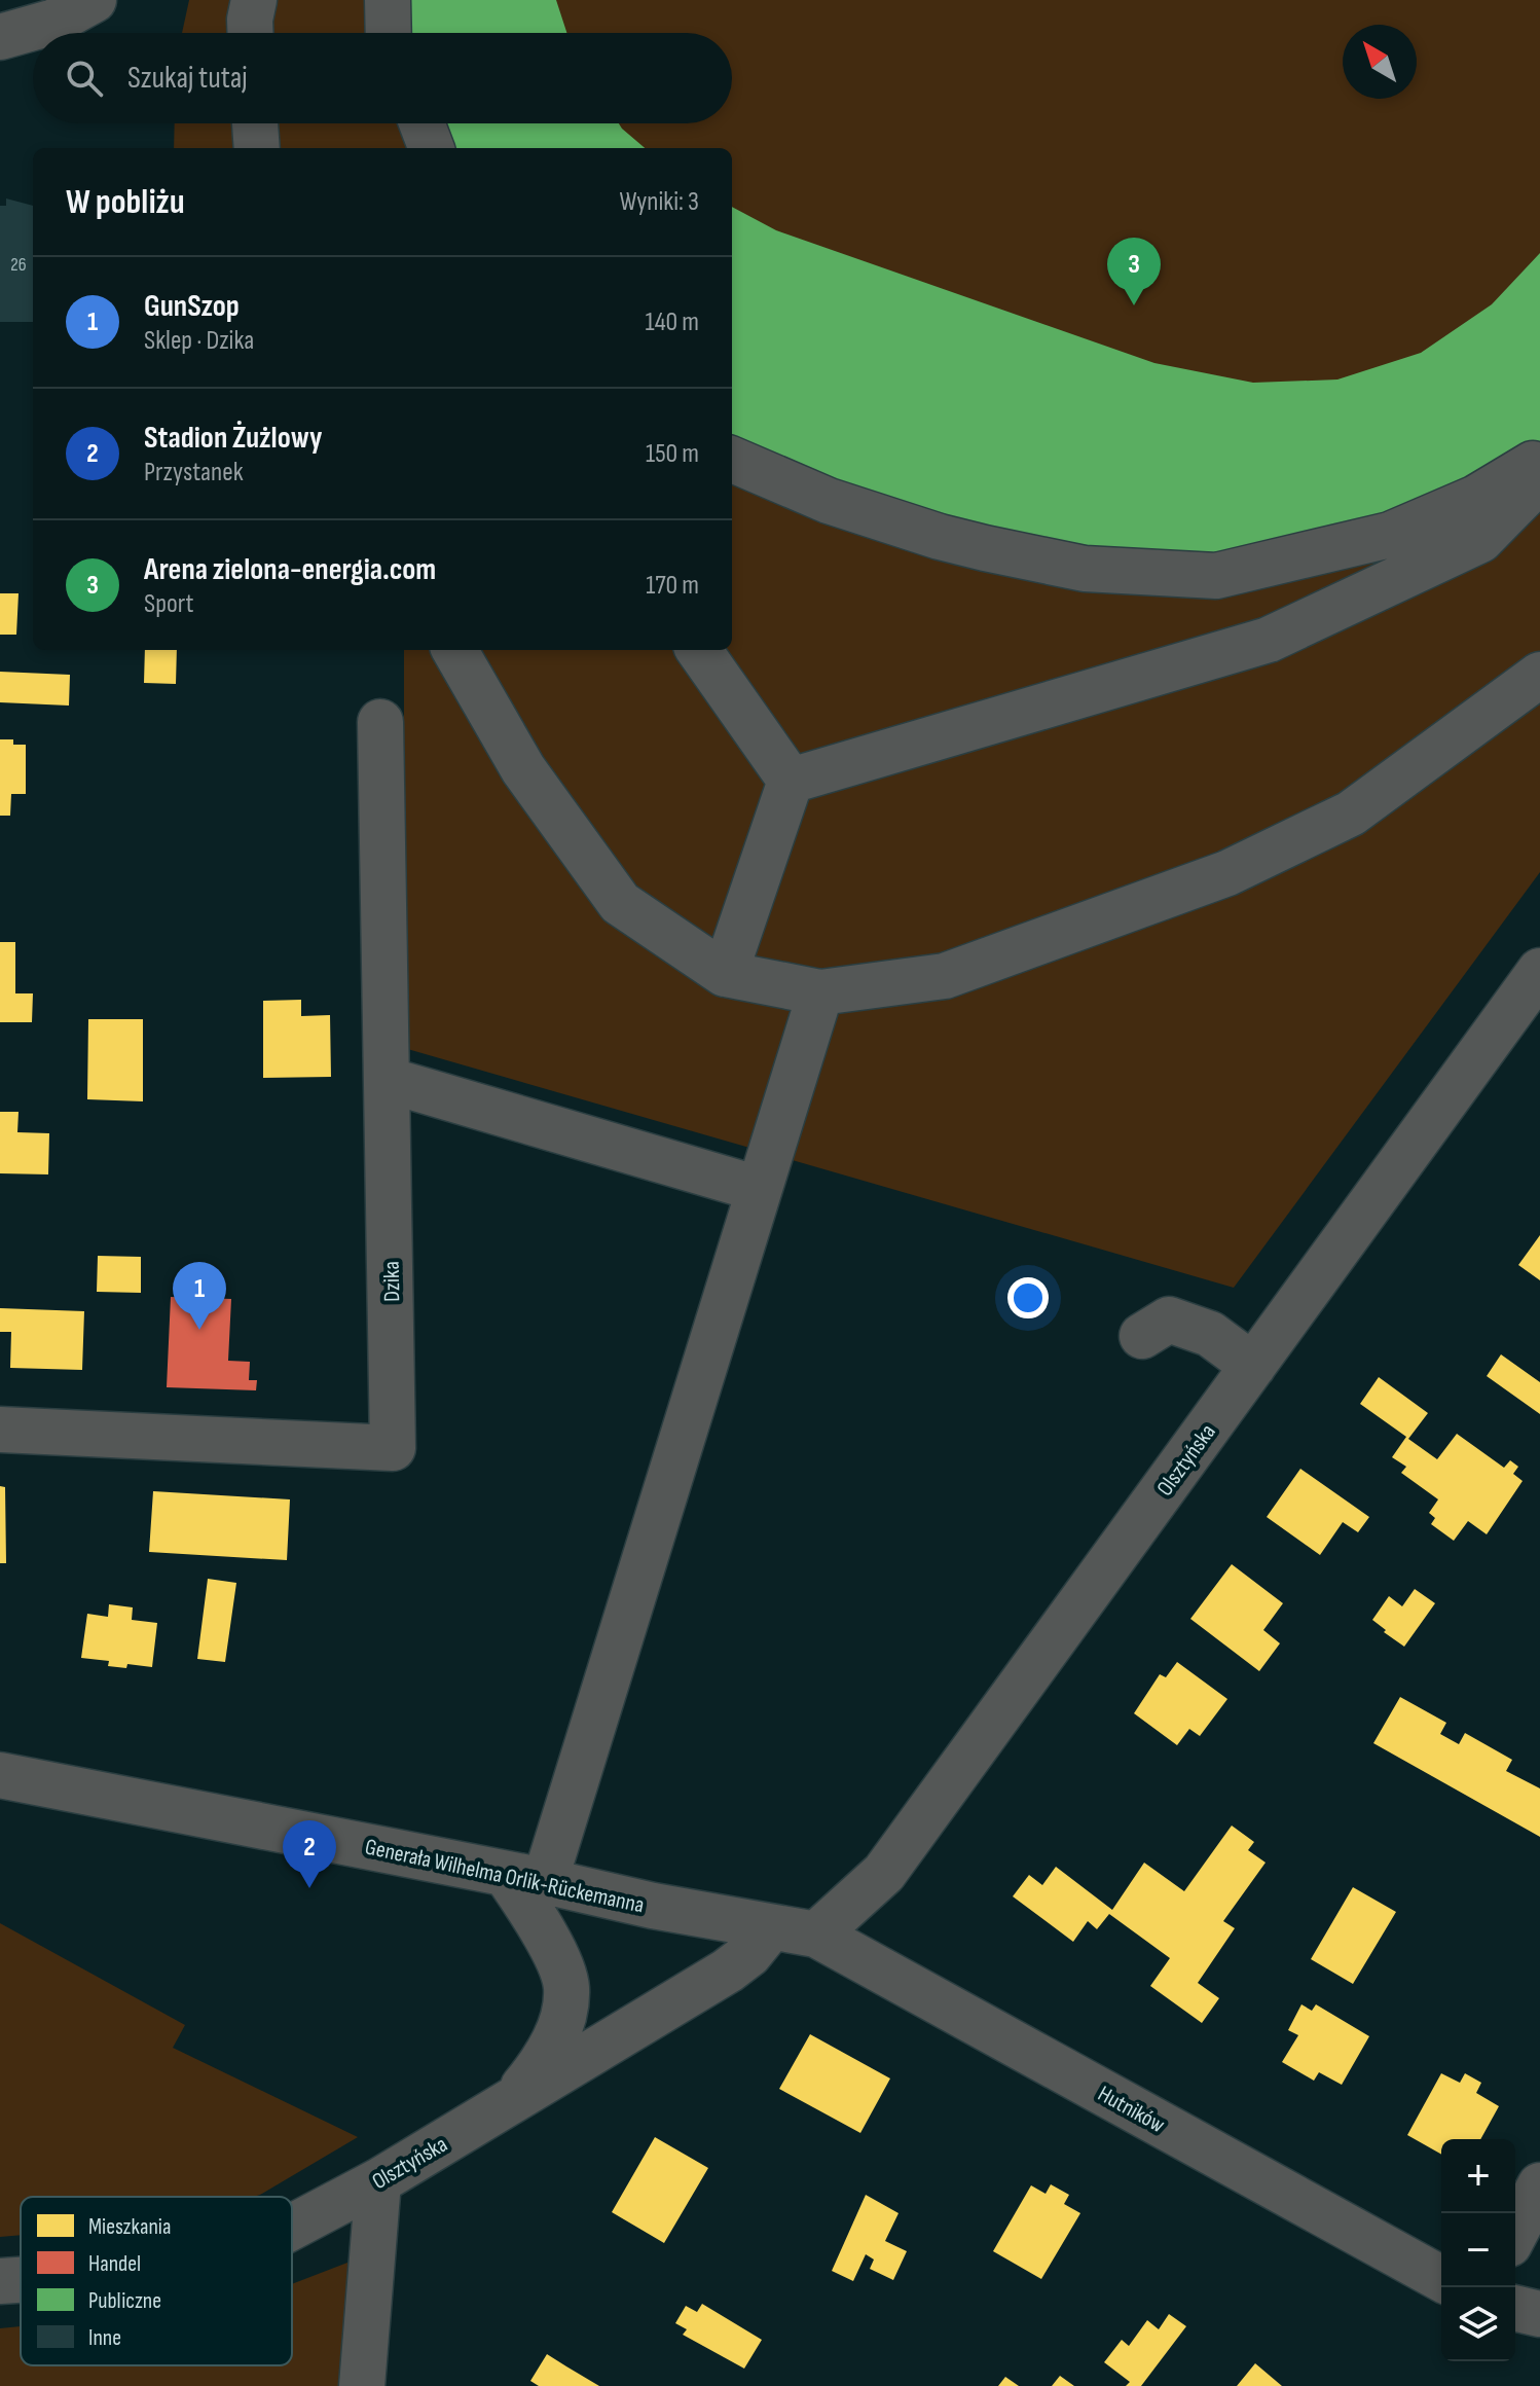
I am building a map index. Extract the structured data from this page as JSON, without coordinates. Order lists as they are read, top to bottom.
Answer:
{
  "streets": {
    "street": [
      "Dzika",
      "Olsztyńska",
      "Generała Wilhelma Orlik-Rückemanna",
      "Hutników"
    ]
  },
  "crossings": [
    ["Olsztyńska", "Generała Wilhelma Orlik-Rückemanna"],
    ["Olsztyńska", "Hutników"],
    ["Generała Wilhelma Orlik-Rückemanna", "Hutników"]
  ],
  "house_numbers": ["26"],
  "legend": [
    "Mieszkania",
    "Handel",
    "Publiczne",
    "Inne"
  ],
  "north": "top left",
  "page": {
    "search": "Szukaj tutaj",
    "heading": ["W pobliżu", "Wyniki: 3"],
    "pins": ["3", "1", "2"],
    "list": [
      {
        "mark": "1",
        "name": "GunSzop",
        "note": "Sklep · Dzika",
        "value": "140 m"
      },
      {
        "mark": "2",
        "name": "Stadion Żużlowy",
        "note": "Przystanek",
        "value": "150 m"
      },
      {
        "mark": "3",
        "name": "Arena zielona-energia.com",
        "note": "Sport",
        "value": "170 m"
      }
    ],
    "map_buttons": ["+", "−"]
  }
}
